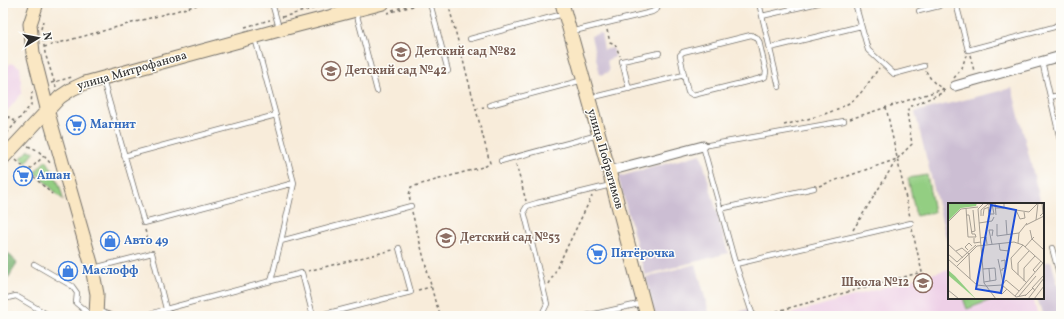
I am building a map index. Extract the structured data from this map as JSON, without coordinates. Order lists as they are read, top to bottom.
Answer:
{
  "streets": {
    "main road": ["улица Митрофанова", "улица Побратимов"]
  },
  "places": {
    "school or university": [
      "Детский сад №82",
      "Детский сад №42",
      "Детский сад №53",
      "Школа №12"
    ],
    "supermarket": ["Магнит", "Ашан", "Пятёрочка"],
    "shop": ["Авто 49", "Маслофф"]
  },
  "north": "right"
}
